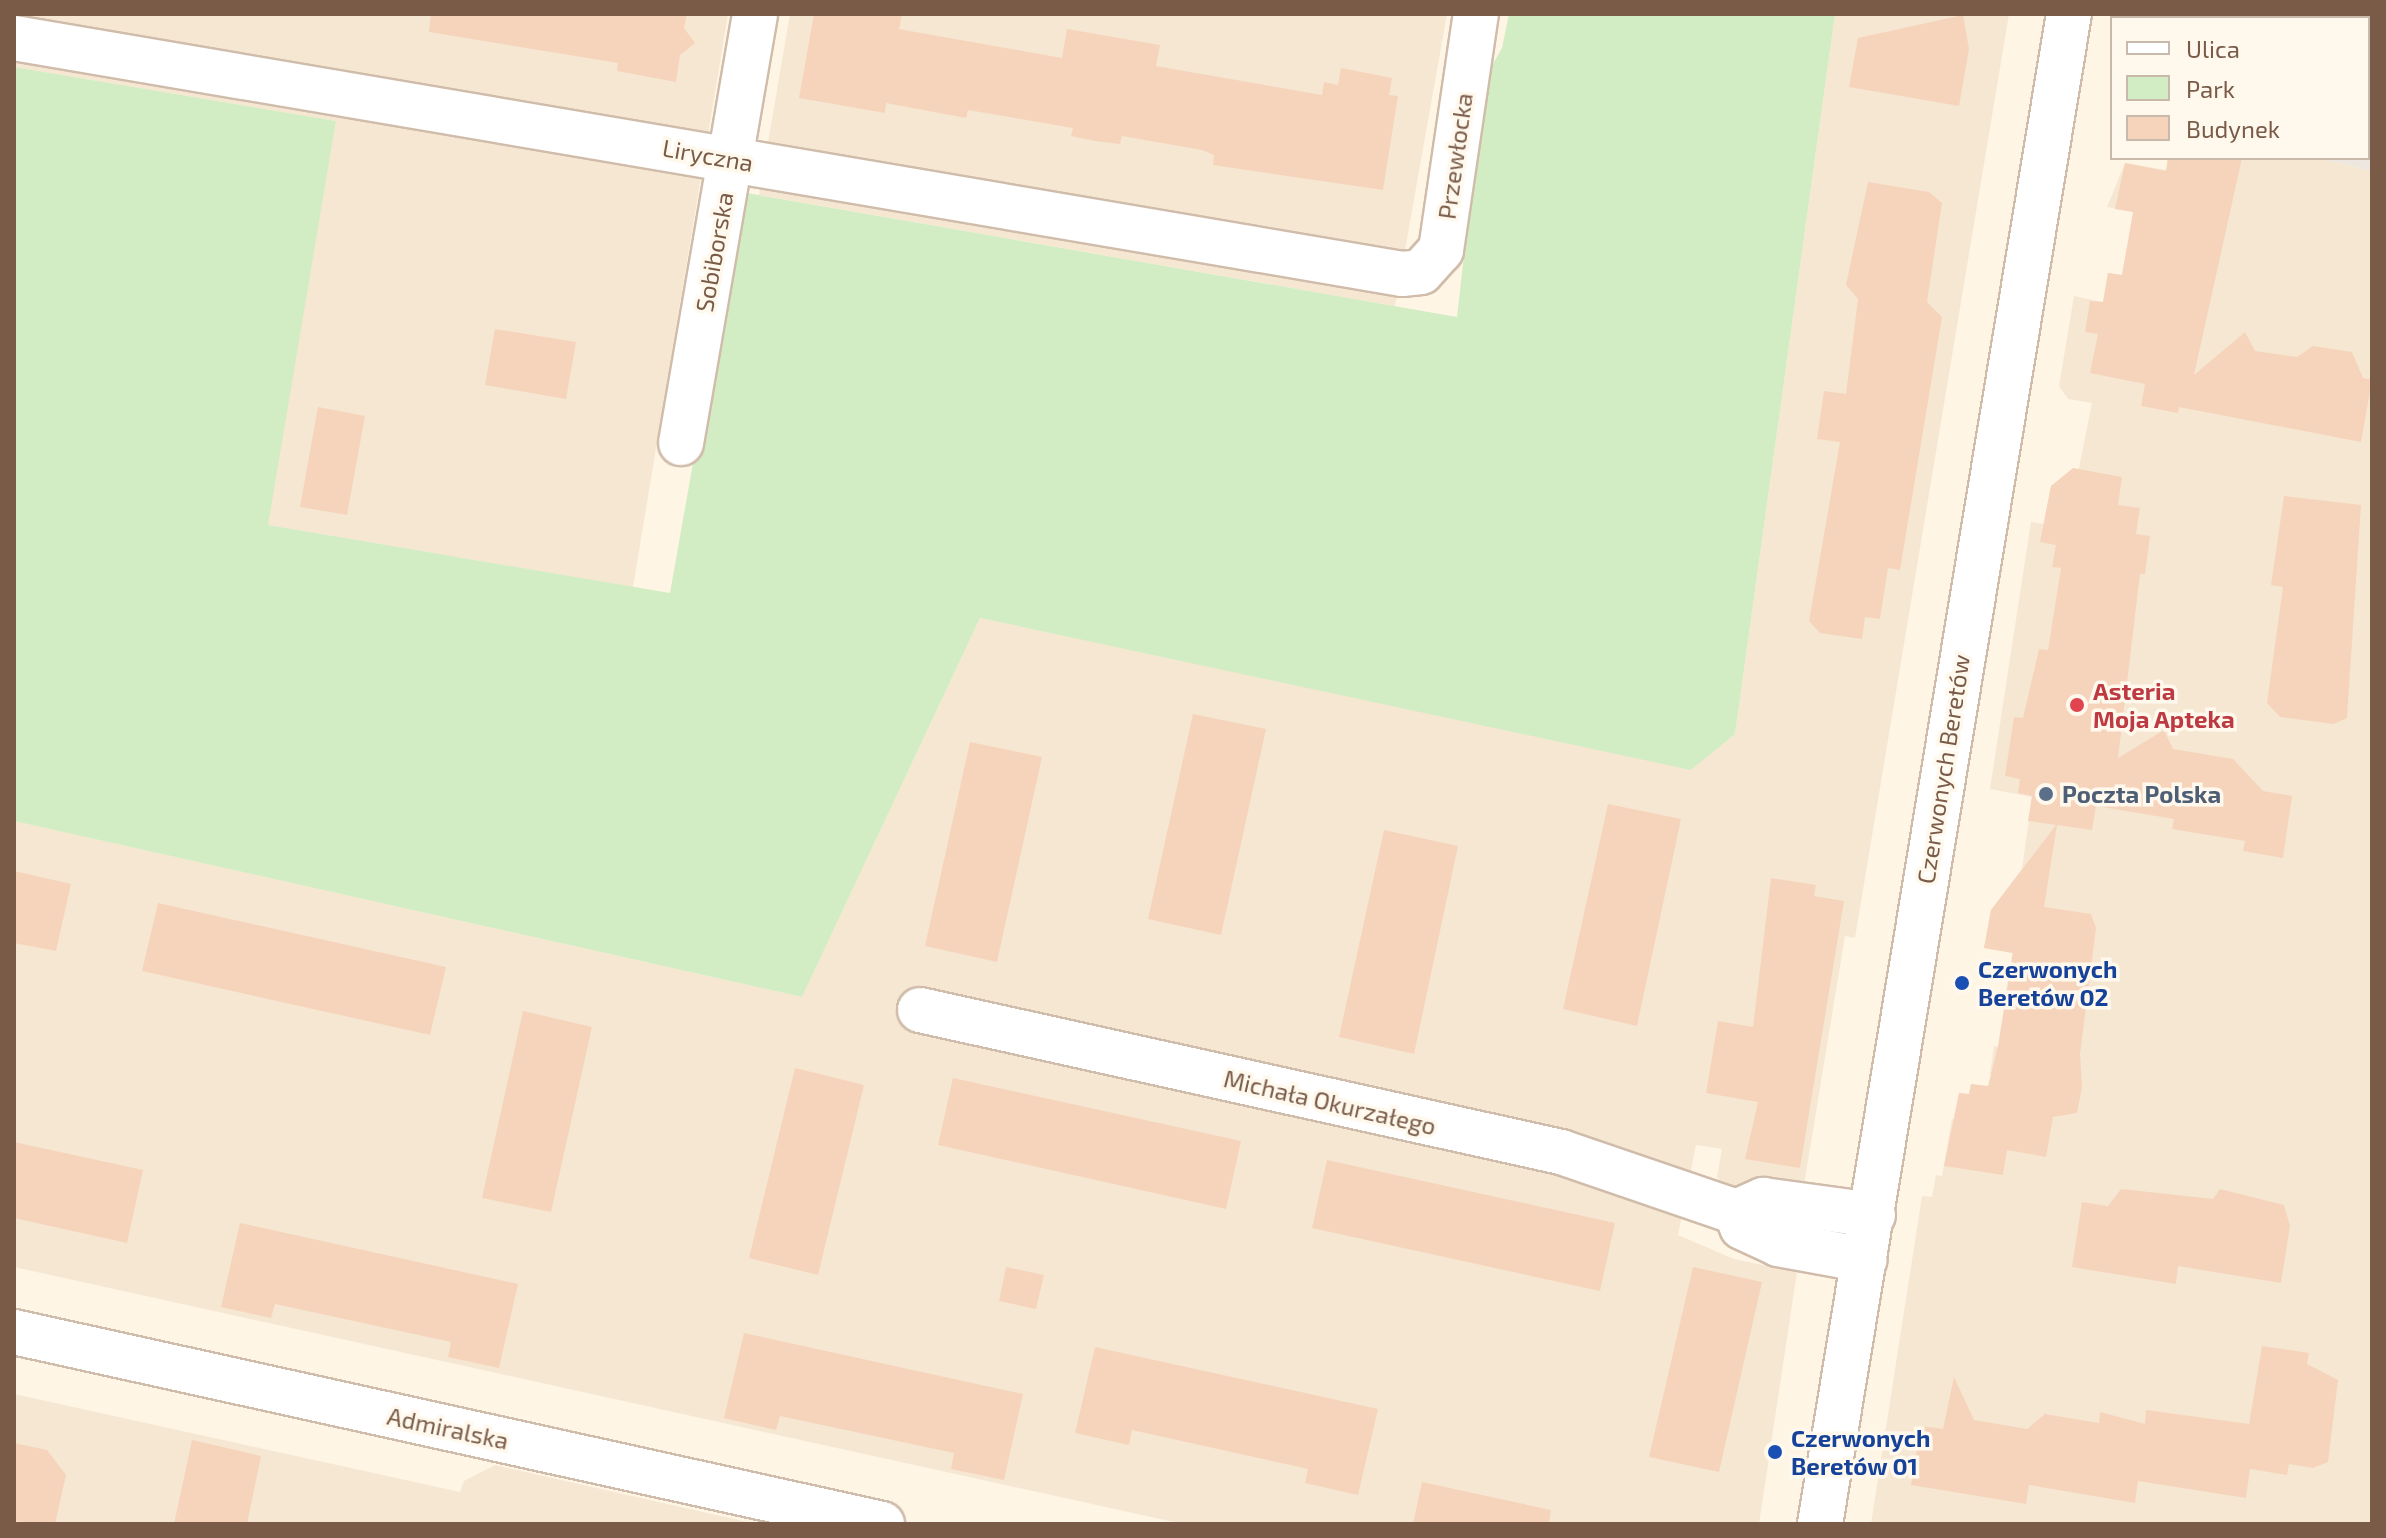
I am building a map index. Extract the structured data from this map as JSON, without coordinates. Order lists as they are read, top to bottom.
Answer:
{
  "streets": {
    "street": [
      "Liryczna",
      "Przewłocka",
      "Sobiborska",
      "Czerwonych Beretów",
      "Michała Okurzałego",
      "Admiralska"
    ]
  },
  "crossings": [
    ["Liryczna", "Przewłocka"],
    ["Liryczna", "Sobiborska"],
    ["Czerwonych Beretów", "Michała Okurzałego"]
  ],
  "places": [
    "Asteria Moja Apteka",
    "Poczta Polska",
    "Czerwonych Beretów 02",
    "Czerwonych Beretów 01"
  ],
  "legend": ["Ulica", "Park", "Budynek"]
}
